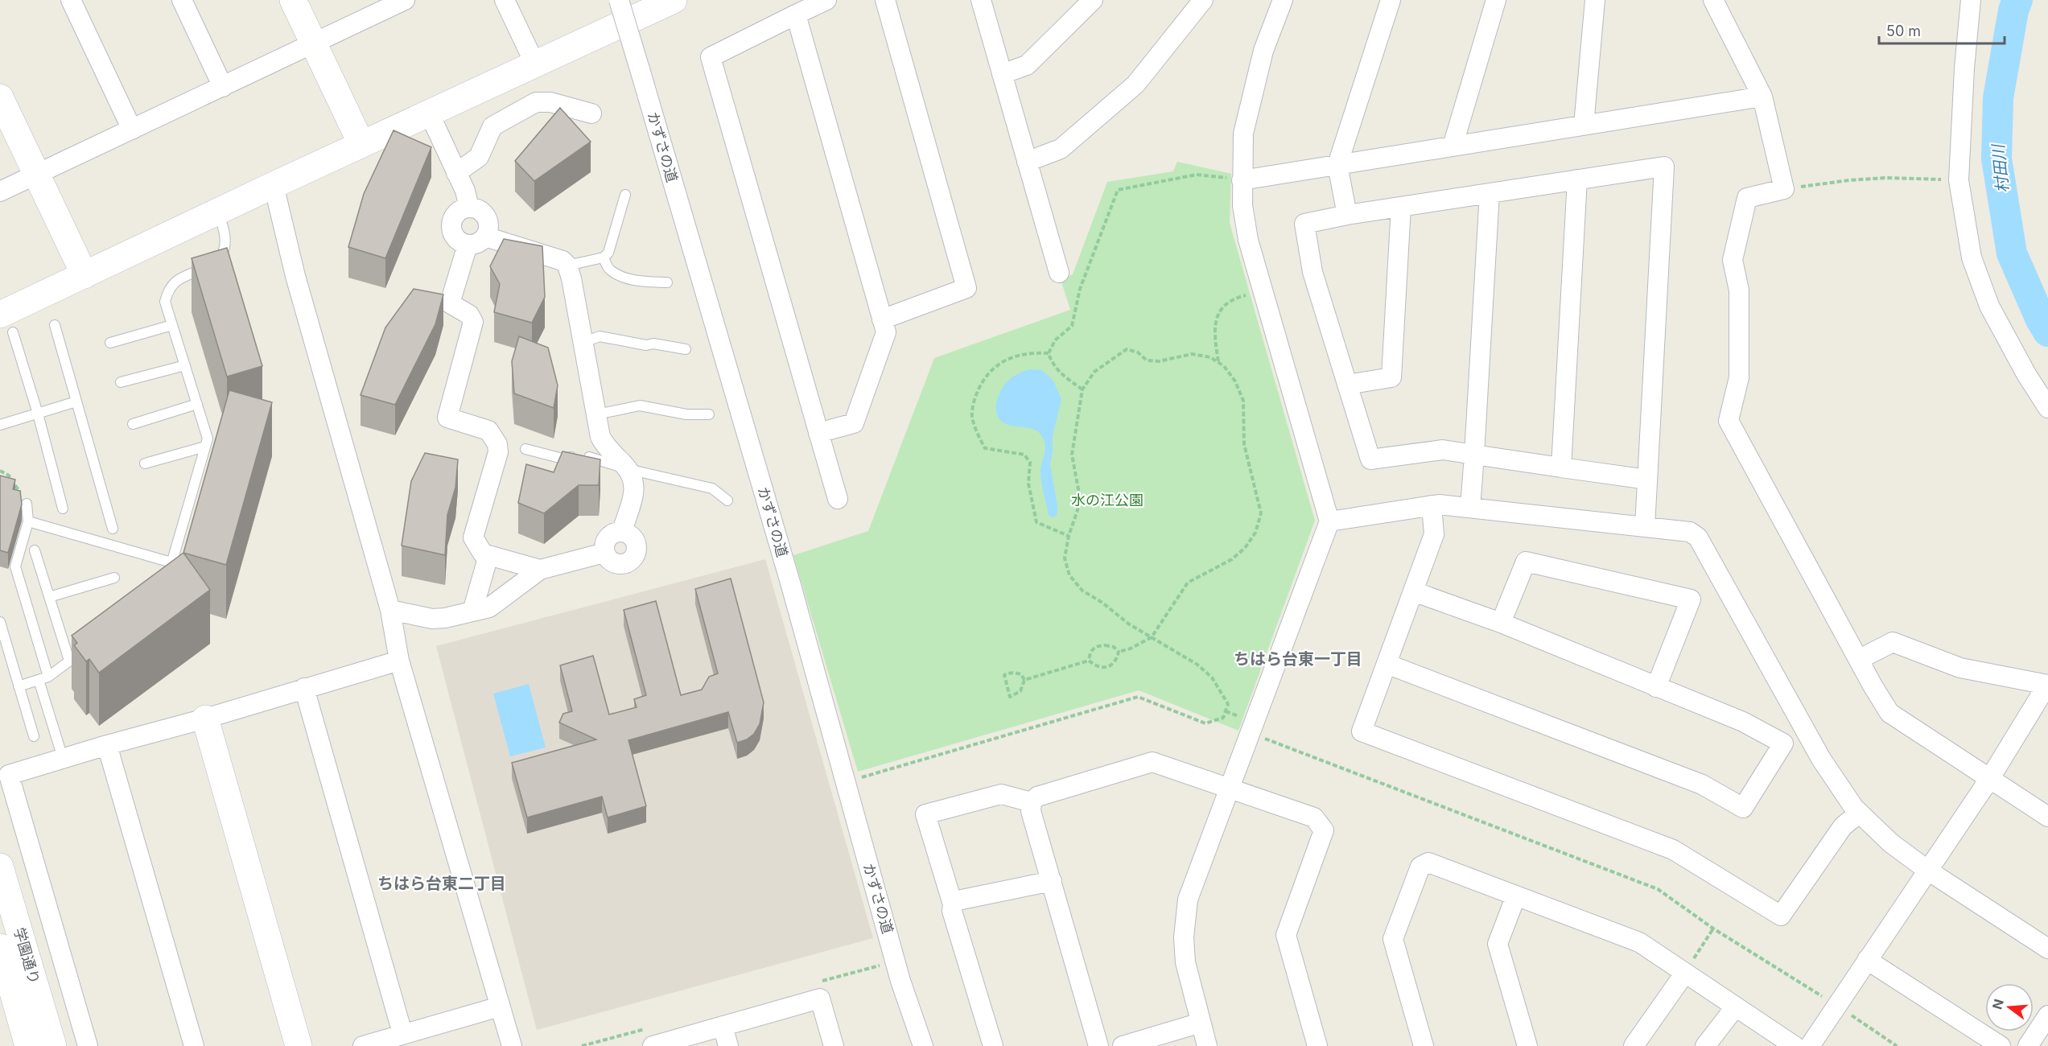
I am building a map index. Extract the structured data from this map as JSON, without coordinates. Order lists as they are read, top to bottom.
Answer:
{
  "streets": {
    "street": ["かずさの道", "学園通り"]
  },
  "districts": ["ちはら台東一丁目", "ちはら台東二丁目"],
  "water": ["村田川"],
  "parks": ["水の江公園"],
  "scale_bar": "50 m",
  "north": "left"
}
